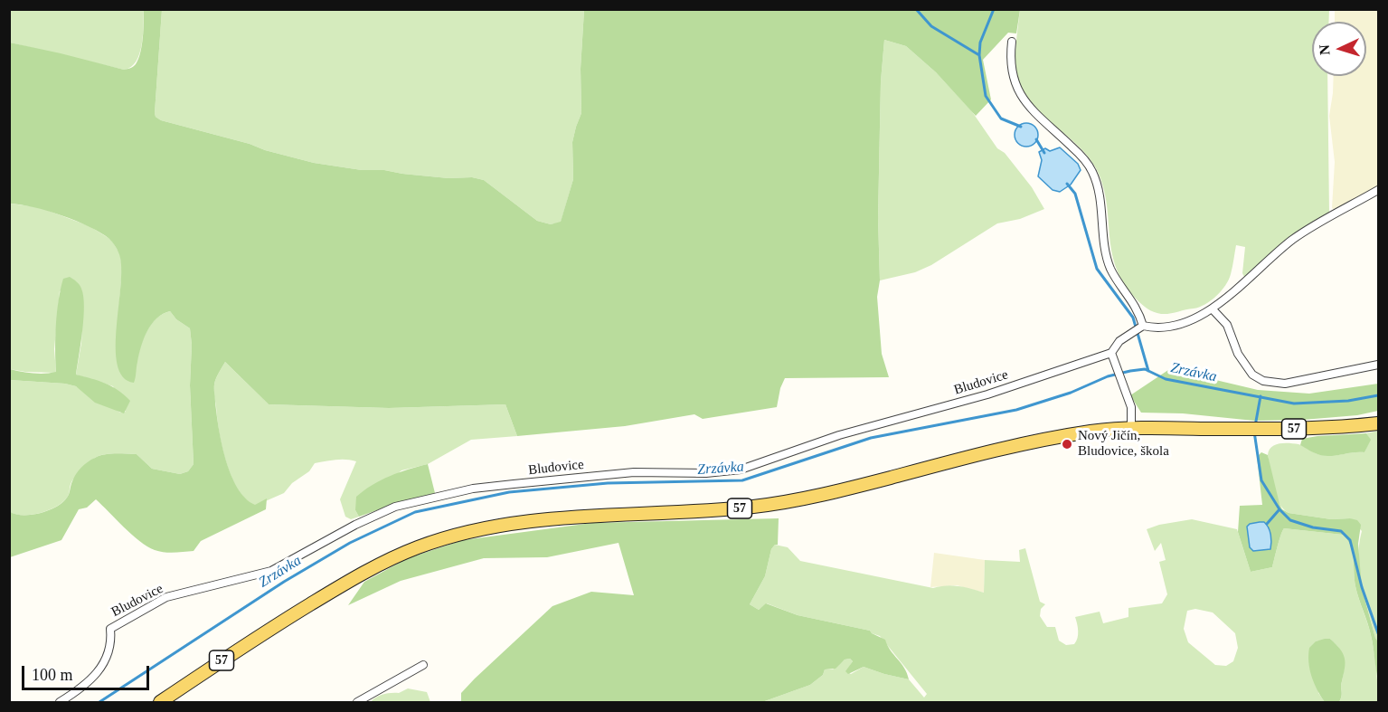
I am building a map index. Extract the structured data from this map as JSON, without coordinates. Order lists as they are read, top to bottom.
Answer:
{
  "streets": {
    "main road": ["57"],
    "street": ["Bludovice"]
  },
  "water": ["Zrzávka"],
  "places": ["Nový Jičín, Bludovice, škola"],
  "scale_bar": "100 m",
  "north": "left"
}
